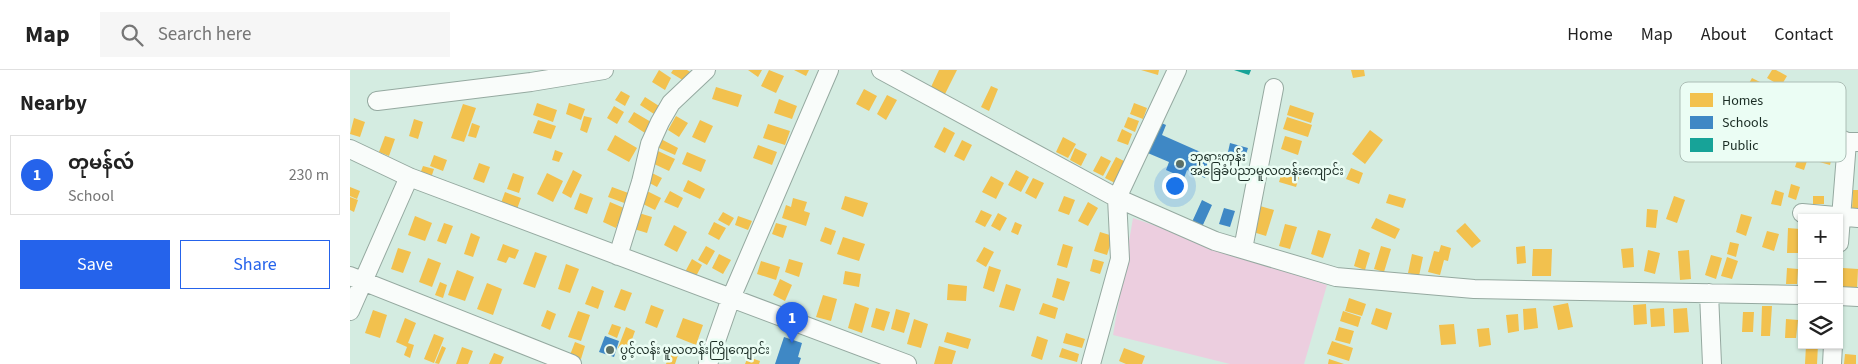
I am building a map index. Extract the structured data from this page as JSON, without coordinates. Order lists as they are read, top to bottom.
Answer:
{
  "places": ["ဘုရားကုန်း အခြေခံပညာမူလတန်းကျောင်း", "ပွင့်လန်း မူလတန်းကြိုကျောင်း"],
  "legend": ["Homes", "Schools", "Public"],
  "page": {
    "header": "Map",
    "search": "Search here",
    "nav": [
      "Home",
      "Map",
      "About",
      "Contact"
    ],
    "heading": "Nearby",
    "list": [
      {
        "mark": "1",
        "name": "တုမန်လဴ",
        "note": "School",
        "value": "230 m"
      }
    ],
    "map_buttons": ["+", "−"],
    "buttons": ["Save", "Share"],
    "pins": "1"
  }
}
